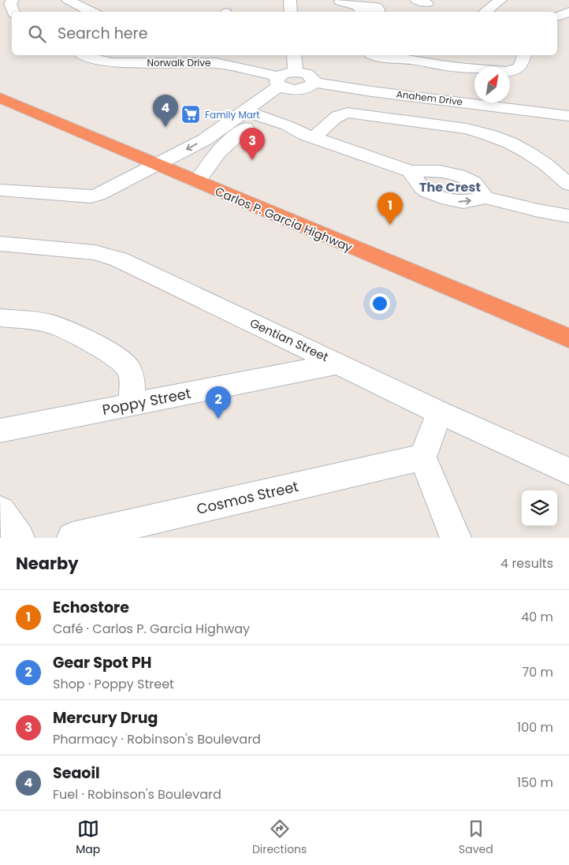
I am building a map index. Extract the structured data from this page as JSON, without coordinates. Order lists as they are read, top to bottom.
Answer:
{
  "streets": {
    "highway": ["Carlos P. Garcia Highway"],
    "street": [
      "Norwalk Drive",
      "Anahem Drive",
      "Gentian Street",
      "Poppy Street",
      "Cosmos Street"
    ]
  },
  "crossings": [
    ["Gentian Street", "Poppy Street"]
  ],
  "districts": ["The Crest"],
  "places": {
    "supermarket": ["Family Mart"]
  },
  "north": "top right",
  "page": {
    "search": "Search here",
    "pins": [
      "4",
      "3",
      "1",
      "2"
    ],
    "heading": ["Nearby", "4 results"],
    "list": [
      {
        "mark": "1",
        "name": "Echostore",
        "note": "Café · Carlos P. Garcia Highway",
        "value": "40 m"
      },
      {
        "mark": "2",
        "name": "Gear Spot PH",
        "note": "Shop · Poppy Street",
        "value": "70 m"
      },
      {
        "mark": "3",
        "name": "Mercury Drug",
        "note": "Pharmacy · Robinson's Boulevard",
        "value": "100 m"
      },
      {
        "mark": "4",
        "name": "Seaoil",
        "note": "Fuel · Robinson's Boulevard",
        "value": "150 m"
      }
    ],
    "nav": ["Map", "Directions", "Saved"]
  }
}
